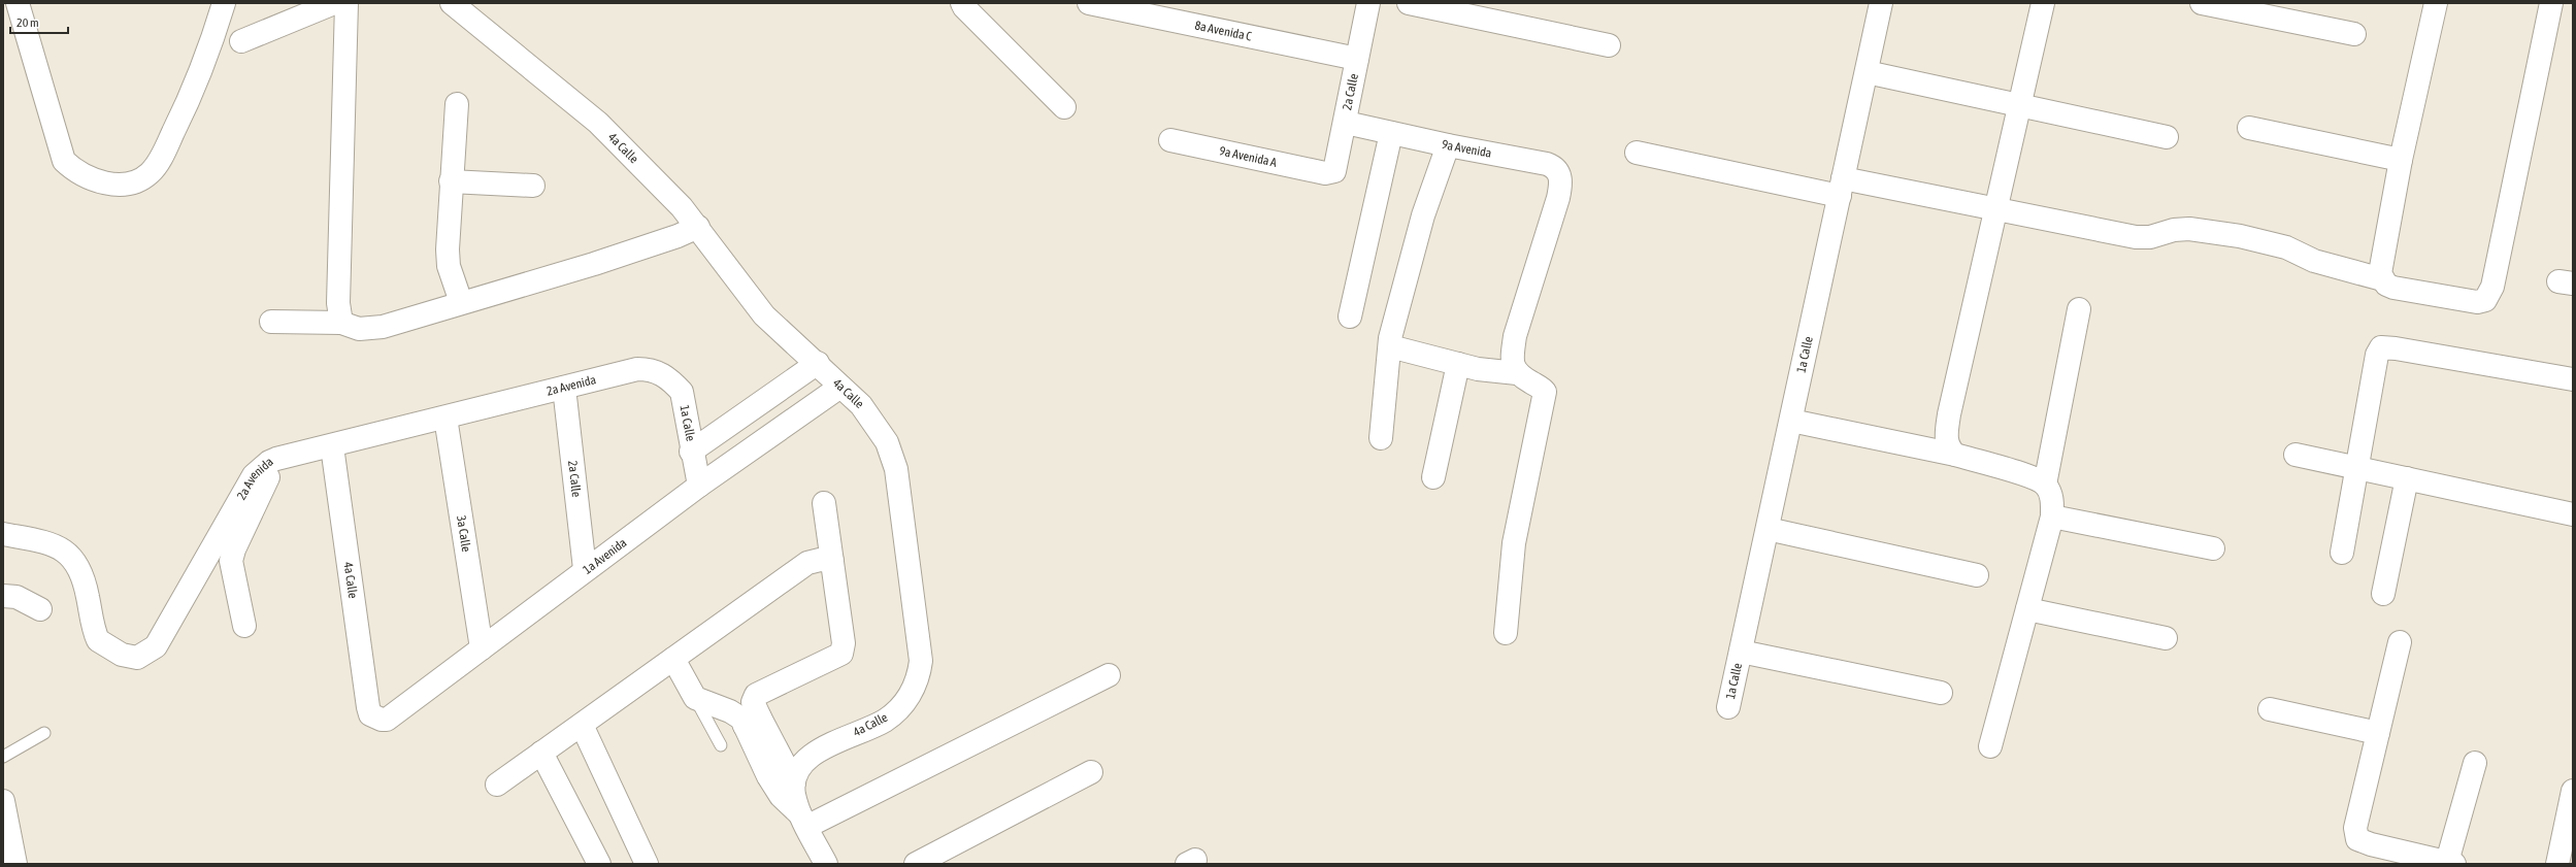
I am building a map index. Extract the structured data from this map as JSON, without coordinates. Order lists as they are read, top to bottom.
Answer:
{
  "streets": {
    "street": [
      "8a Avenida C",
      "2a Calle",
      "4a Calle",
      "9a Avenida",
      "9a Avenida A",
      "1a Calle",
      "2a Avenida",
      "3a Calle",
      "1a Avenida"
    ]
  },
  "crossings": [
    ["8a Avenida C", "2a Calle"],
    ["2a Calle", "9a Avenida"],
    ["2a Calle", "9a Avenida A"],
    ["2a Calle", "2a Avenida"],
    ["2a Calle", "1a Avenida"],
    ["4a Calle", "2a Avenida"],
    ["4a Calle", "1a Avenida"],
    ["1a Calle", "2a Avenida"],
    ["1a Calle", "1a Avenida"],
    ["2a Avenida", "3a Calle"],
    ["3a Calle", "1a Avenida"]
  ],
  "scale_bar": "20 m"
}
